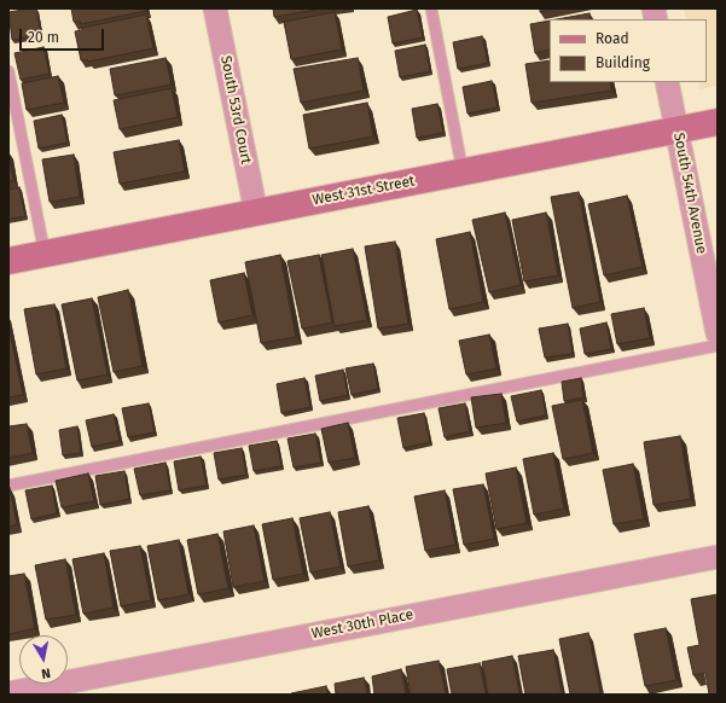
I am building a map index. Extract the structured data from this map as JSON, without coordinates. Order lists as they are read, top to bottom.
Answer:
{
  "streets": {
    "main road": ["West 31st Street"],
    "street": ["South 53rd Court", "South 54th Avenue", "West 30th Place"]
  },
  "crossings": [
    ["South 53rd Court", "West 31st Street"],
    ["West 31st Street", "South 54th Avenue"]
  ],
  "legend": ["Road", "Building"],
  "scale_bar": "20 m",
  "north": "bottom"
}
